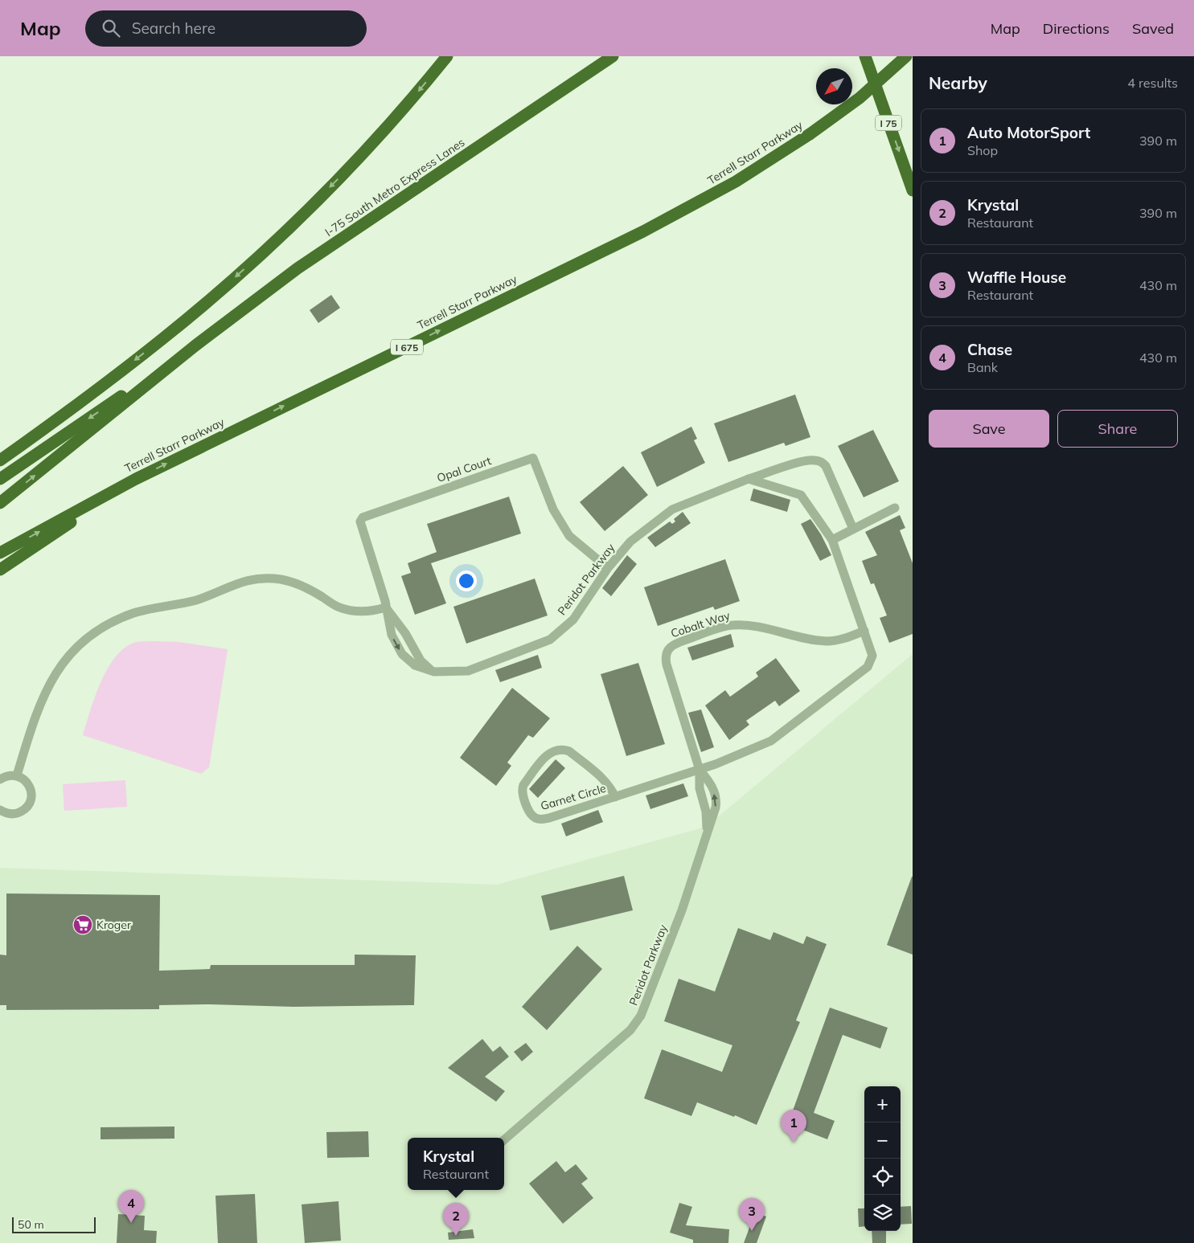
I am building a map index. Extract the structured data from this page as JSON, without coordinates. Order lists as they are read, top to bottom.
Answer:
{
  "streets": {
    "highway": [
      "I 75",
      "Terrell Starr Parkway",
      "I-75 South Metro Express Lanes",
      "I 675"
    ],
    "street": [
      "Opal Court",
      "Peridot Parkway",
      "Cobalt Way",
      "Garnet Circle"
    ]
  },
  "crossings": [
    ["Opal Court", "Peridot Parkway"],
    ["Peridot Parkway", "Cobalt Way"],
    ["Peridot Parkway", "Garnet Circle"],
    ["Cobalt Way", "Garnet Circle"]
  ],
  "places": {
    "supermarket": ["Kroger"]
  },
  "scale_bar": "50 m",
  "north": "bottom left",
  "page": {
    "header": "Map",
    "search": "Search here",
    "nav": ["Map", "Directions", "Saved"],
    "heading": ["Nearby", "4 results"],
    "list": [
      {
        "mark": "1",
        "name": "Auto MotorSport",
        "note": "Shop",
        "value": "390 m"
      },
      {
        "mark": "2",
        "name": "Krystal",
        "note": "Restaurant",
        "value": "390 m"
      },
      {
        "mark": "3",
        "name": "Waffle House",
        "note": "Restaurant",
        "value": "430 m"
      },
      {
        "mark": "4",
        "name": "Chase",
        "note": "Bank",
        "value": "430 m"
      }
    ],
    "buttons": ["Save", "Share"],
    "map_buttons": ["+", "−"],
    "pins": [
      "1",
      "4",
      "3",
      "2"
    ],
    "popup": ["Krystal", "Restaurant"],
    "scale": "50 m"
  }
}
